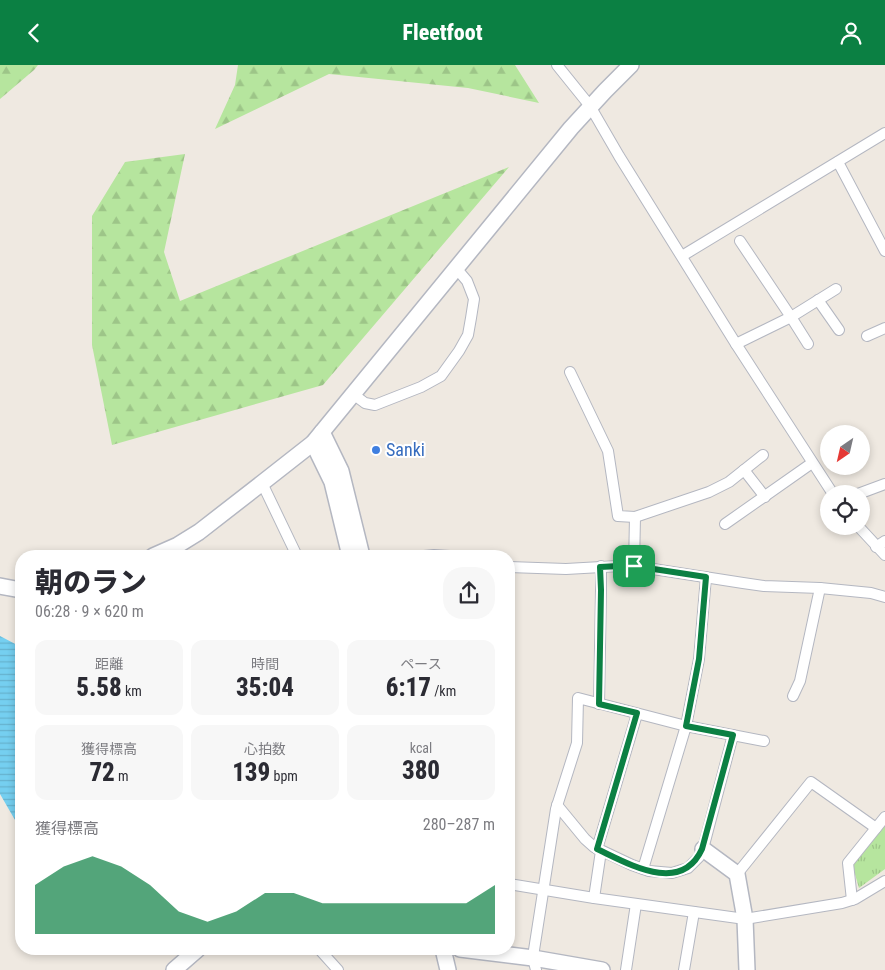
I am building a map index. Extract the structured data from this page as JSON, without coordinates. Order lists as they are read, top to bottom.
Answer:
{
  "places": ["Sanki"],
  "north": "bottom left",
  "page": {
    "header": "Fleetfoot",
    "heading": ["朝のラン", "06:28 · 9 × 620 m"],
    "stats": [
      ["距離", "5.58 km"],
      ["時間", "35:04"],
      ["ペース", "6:17 /km"],
      ["獲得標高", "72 m"],
      ["心拍数", "139 bpm"],
      ["kcal", "380"]
    ],
    "chart": ["獲得標高", "280–287 m"]
  }
}
